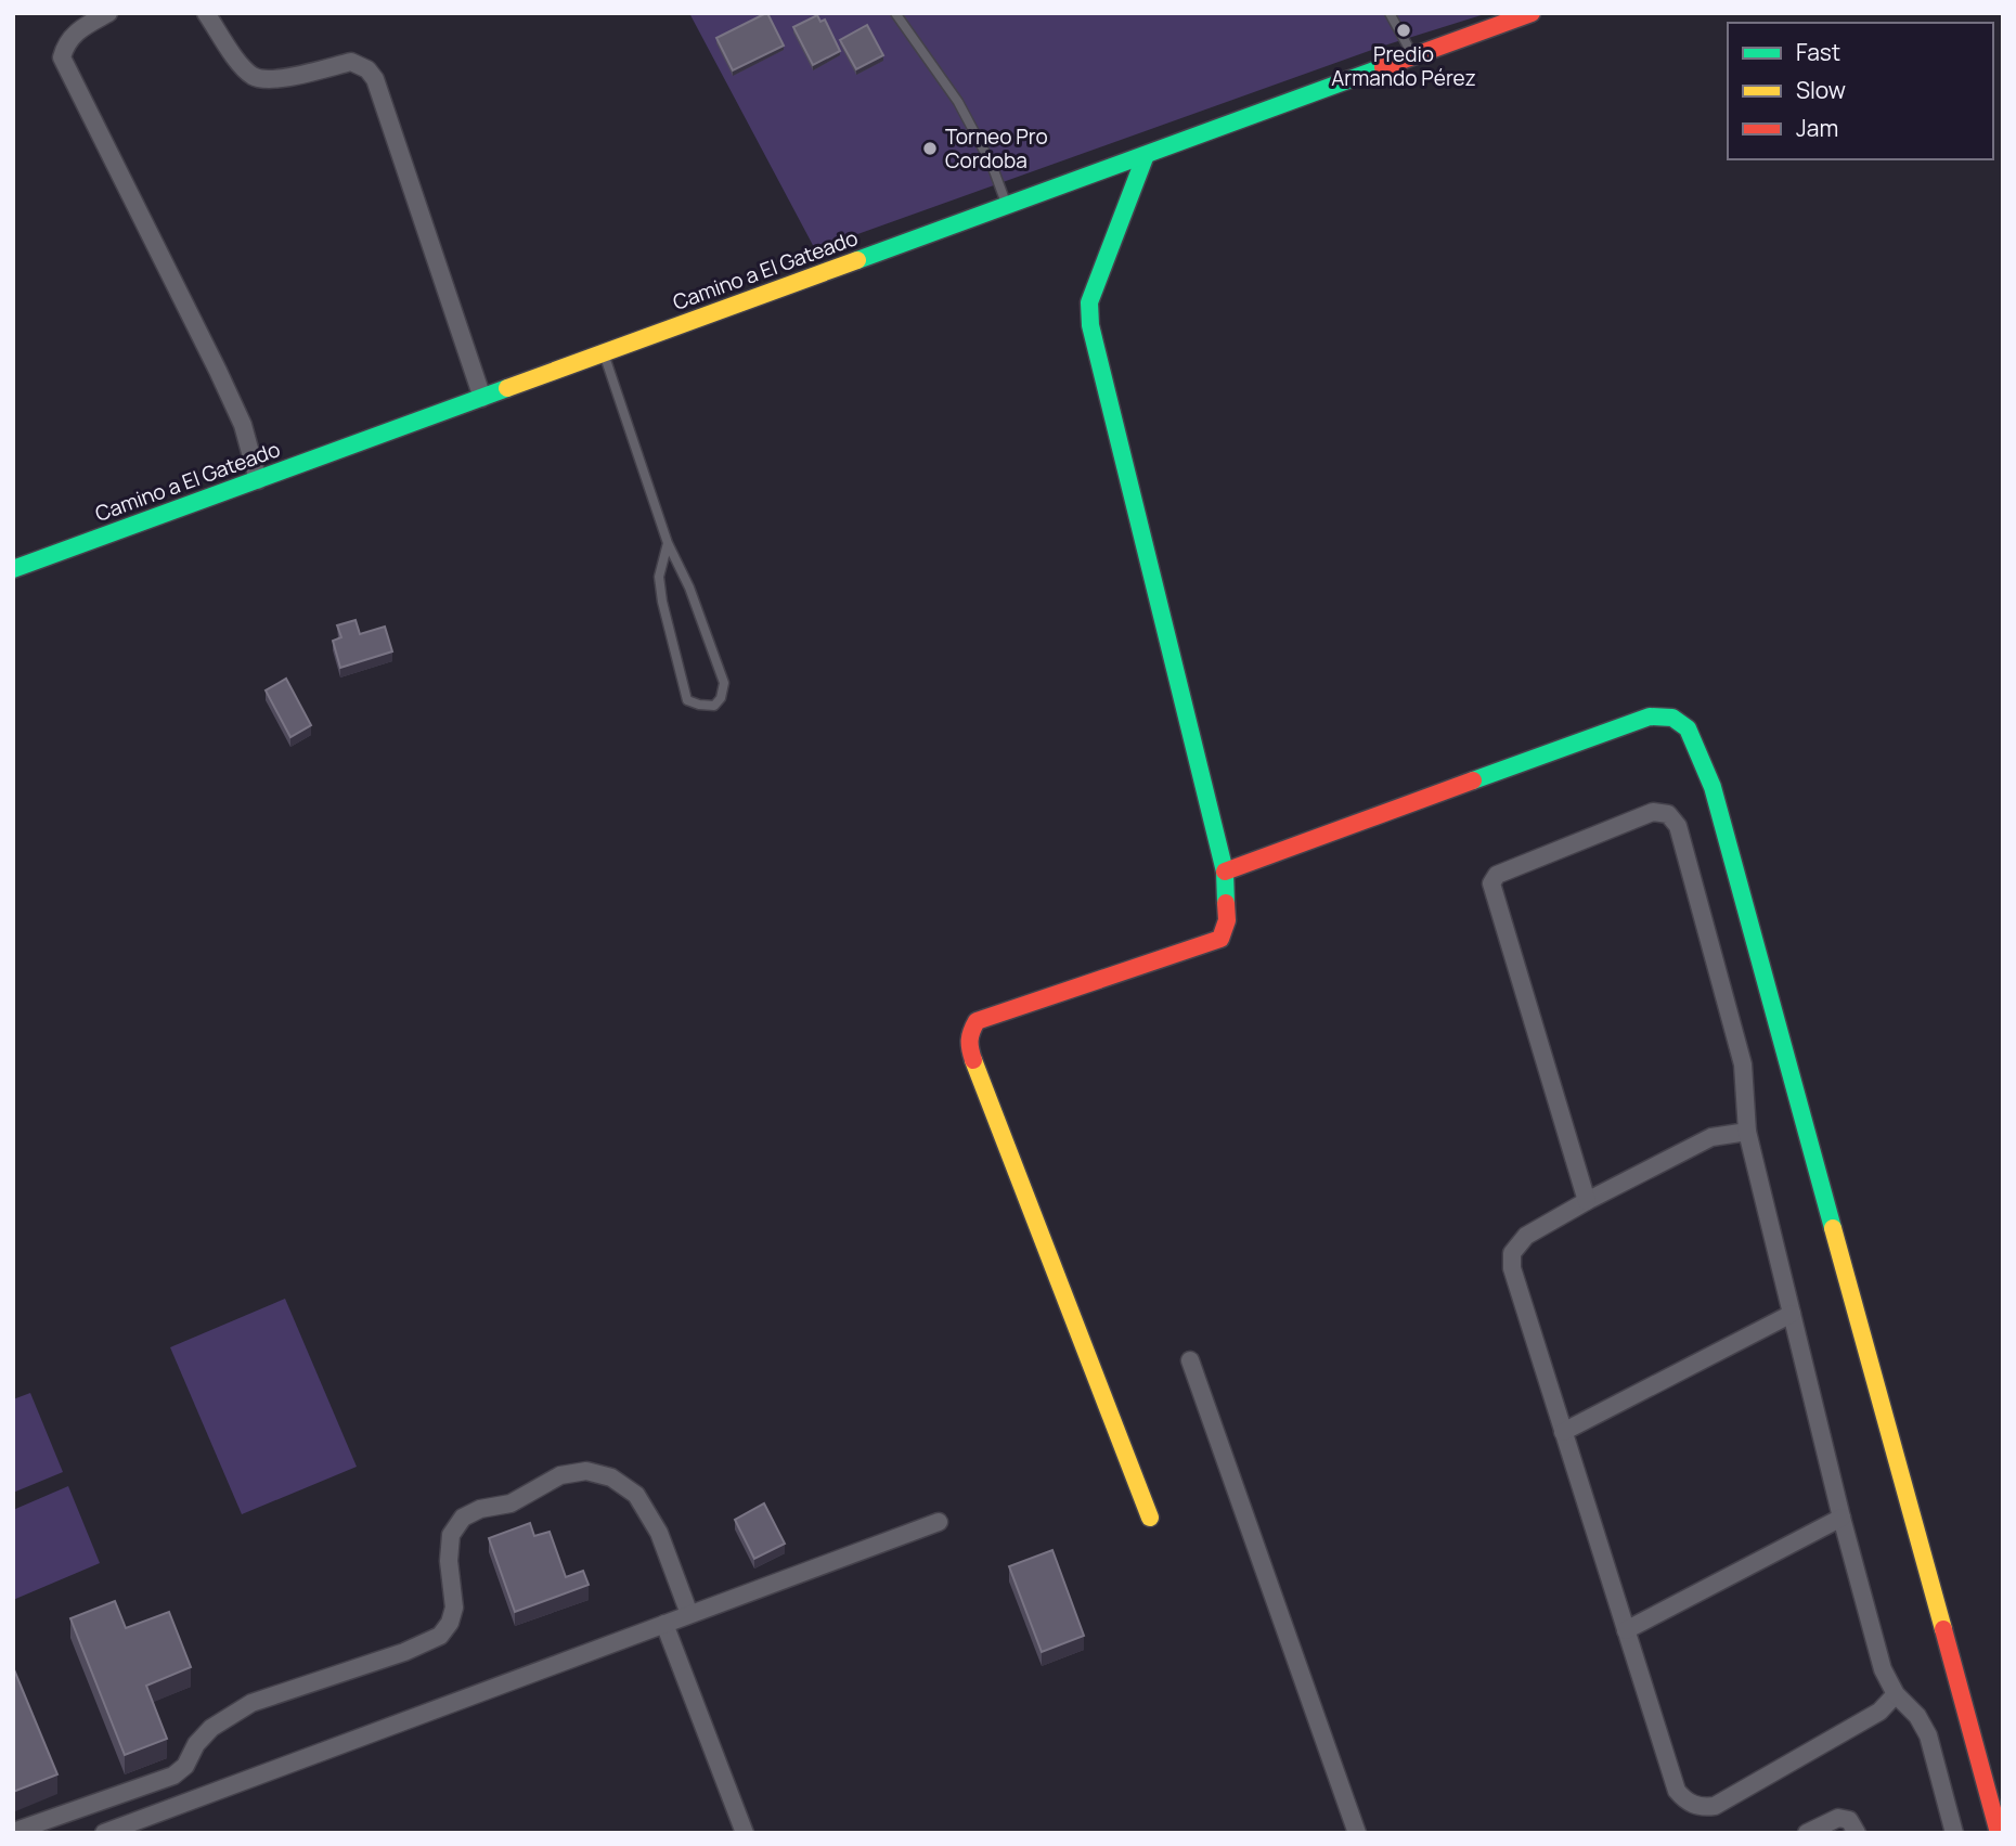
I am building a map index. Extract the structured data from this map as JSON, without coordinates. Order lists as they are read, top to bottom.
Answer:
{
  "streets": {
    "street": ["Camino a El Gateado"]
  },
  "places": ["Predio Armando Pérez", "Torneo Pro Cordoba"],
  "legend": ["Fast", "Slow", "Jam"]
}
